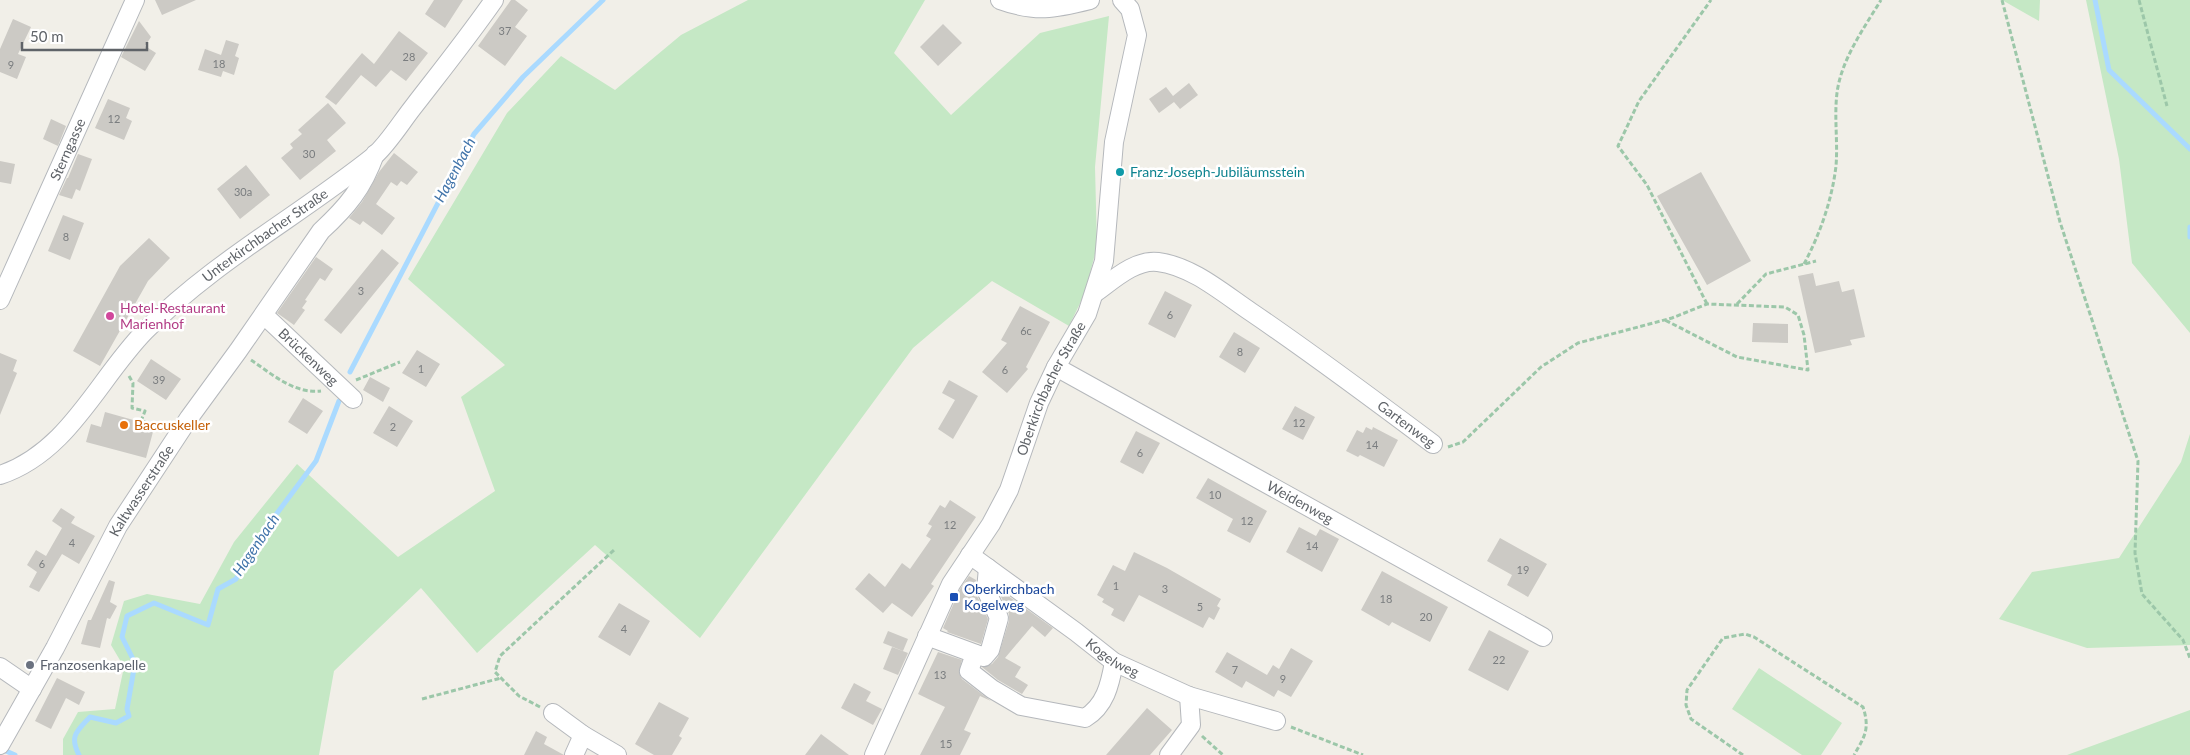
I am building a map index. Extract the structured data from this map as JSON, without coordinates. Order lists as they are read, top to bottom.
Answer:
{
  "streets": {
    "street": [
      "Sterngasse",
      "Unterkirchbacher Straße",
      "Brückenweg",
      "Oberkirchbacher Straße",
      "Gartenweg",
      "Kaltwasserstraße",
      "Weidenweg",
      "Kogelweg"
    ]
  },
  "crossings": [
    ["Unterkirchbacher Straße", "Kaltwasserstraße"],
    ["Brückenweg", "Kaltwasserstraße"],
    ["Oberkirchbacher Straße", "Gartenweg"],
    ["Oberkirchbacher Straße", "Weidenweg"],
    ["Oberkirchbacher Straße", "Kogelweg"]
  ],
  "water": ["Hagenbach"],
  "places": {
    "other": [
      "Franz-Joseph-Jubiläumsstein",
      "Hotel-Restaurant Marienhof",
      "Baccuskeller",
      "Franzosenkapelle"
    ],
    "transit": ["Oberkirchbach Kogelweg"]
  },
  "house_numbers": [
    "37",
    "28",
    "18",
    "9",
    "12",
    "30",
    "30a",
    "8",
    "3",
    "6",
    "6c",
    "8",
    "1",
    "6",
    "39",
    "12",
    "2",
    "14",
    "6",
    "10",
    "12",
    "12",
    "4",
    "14",
    "6",
    "19",
    "1",
    "3",
    "18",
    "5",
    "20",
    "4",
    "22",
    "7",
    "13",
    "9",
    "15"
  ],
  "scale_bar": "50 m"
}
